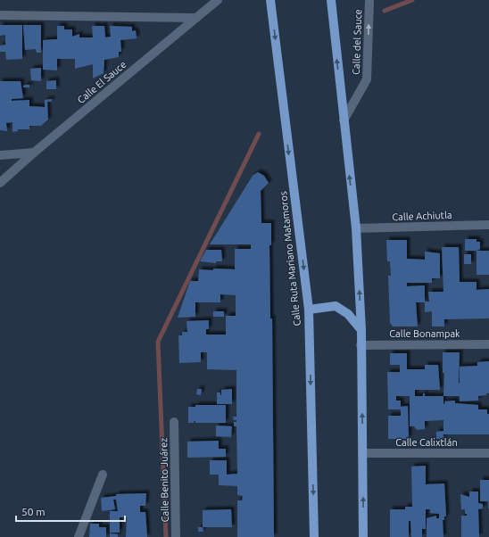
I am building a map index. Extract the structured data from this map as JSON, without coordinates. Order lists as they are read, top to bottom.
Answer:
{
  "streets": {
    "main road": ["Calle Ruta Mariano Matamoros"],
    "street": [
      "Calle del Sauce",
      "Calle El Sauce",
      "Calle Achiutla",
      "Calle Bonampak",
      "Calle Calixtlán",
      "Calle Benito Juárez"
    ]
  },
  "one_way": ["Calle del Sauce"],
  "scale_bar": "50 m"
}
